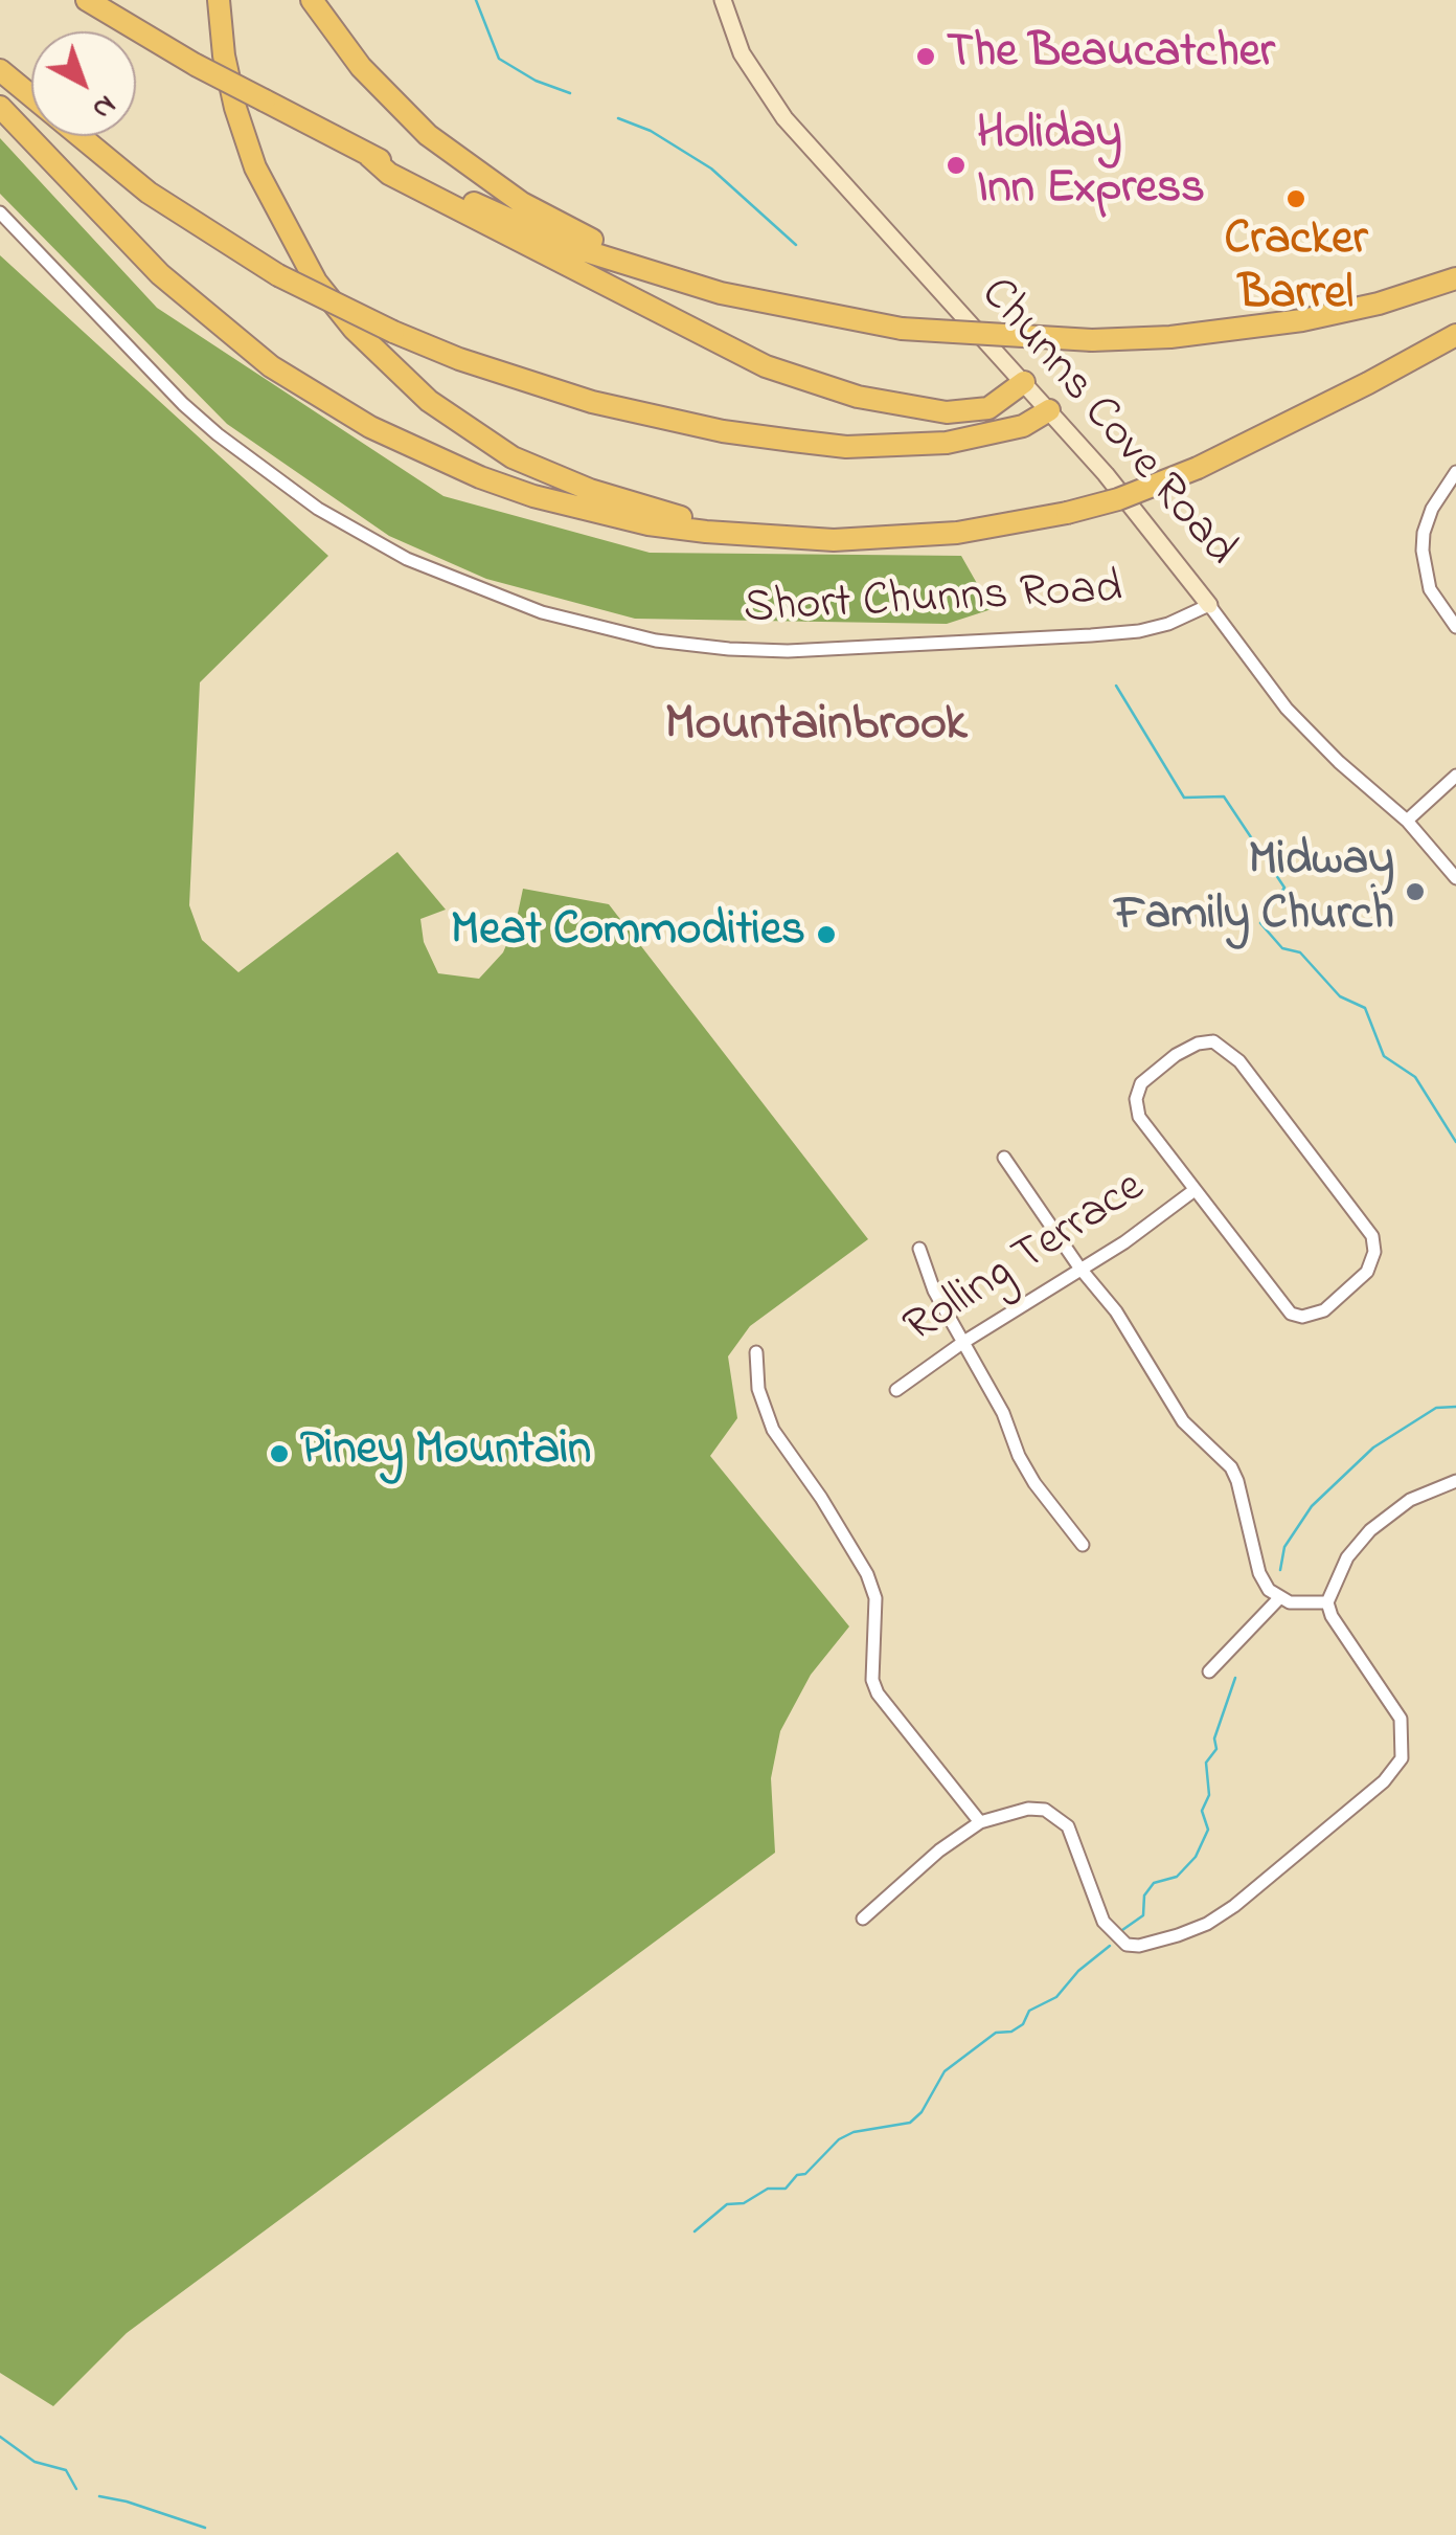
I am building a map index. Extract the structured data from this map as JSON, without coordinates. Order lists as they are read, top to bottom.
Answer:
{
  "streets": {
    "main road": ["Chunns Cove Road"],
    "street": ["Short Chunns Road", "Rolling Terrace"]
  },
  "crossings": [
    ["Chunns Cove Road", "Short Chunns Road"]
  ],
  "districts": ["Mountainbrook"],
  "places": [
    "The Beaucatcher",
    "Holiday Inn Express",
    "Cracker Barrel",
    "Midway Family Church",
    "Meat Commodities",
    "Piney Mountain"
  ],
  "north": "bottom right"
}
